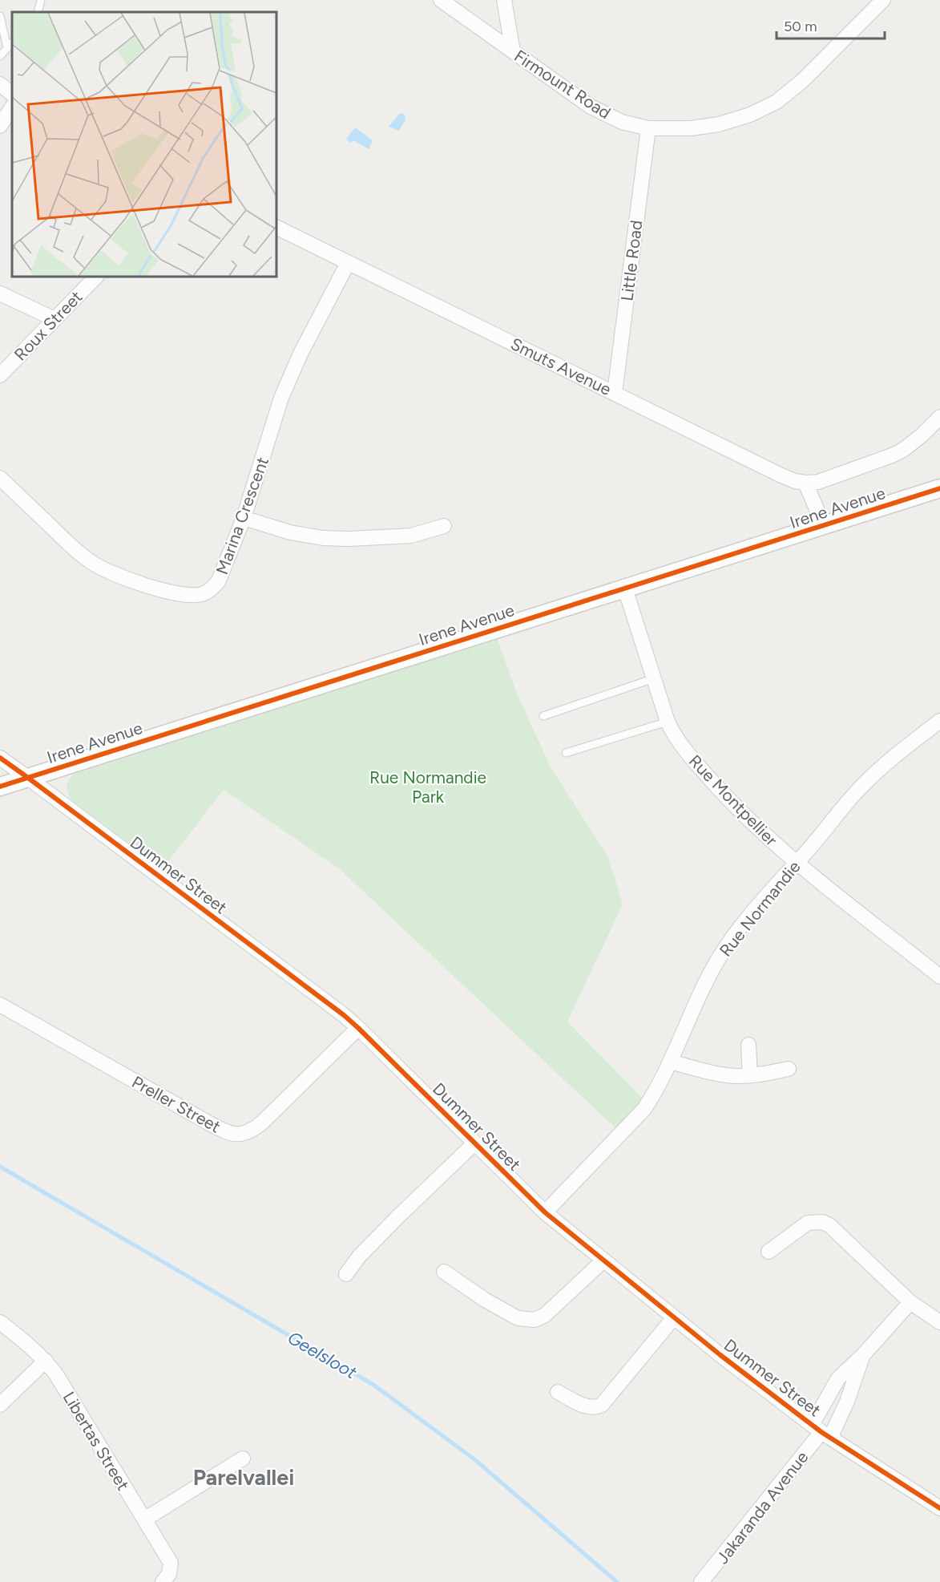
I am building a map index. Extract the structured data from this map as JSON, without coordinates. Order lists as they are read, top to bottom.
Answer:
{
  "streets": {
    "street": [
      "Firmount Road",
      "Little Road",
      "Roux Street",
      "Smuts Avenue",
      "Irene Avenue",
      "Marina Crescent",
      "Rue Montpellier",
      "Dummer Street",
      "Rue Normandie",
      "Preller Street",
      "Libertas Street",
      "Jakaranda Avenue"
    ]
  },
  "crossings": [
    ["Firmount Road", "Little Road"],
    ["Little Road", "Smuts Avenue"],
    ["Smuts Avenue", "Marina Crescent"],
    ["Irene Avenue", "Rue Montpellier"],
    ["Irene Avenue", "Dummer Street"],
    ["Rue Montpellier", "Rue Normandie"],
    ["Dummer Street", "Rue Normandie"],
    ["Dummer Street", "Preller Street"],
    ["Dummer Street", "Jakaranda Avenue"]
  ],
  "districts": ["Parelvallei"],
  "water": ["Geelsloot"],
  "parks": ["Rue Normandie Park"],
  "scale_bar": "50 m"
}
